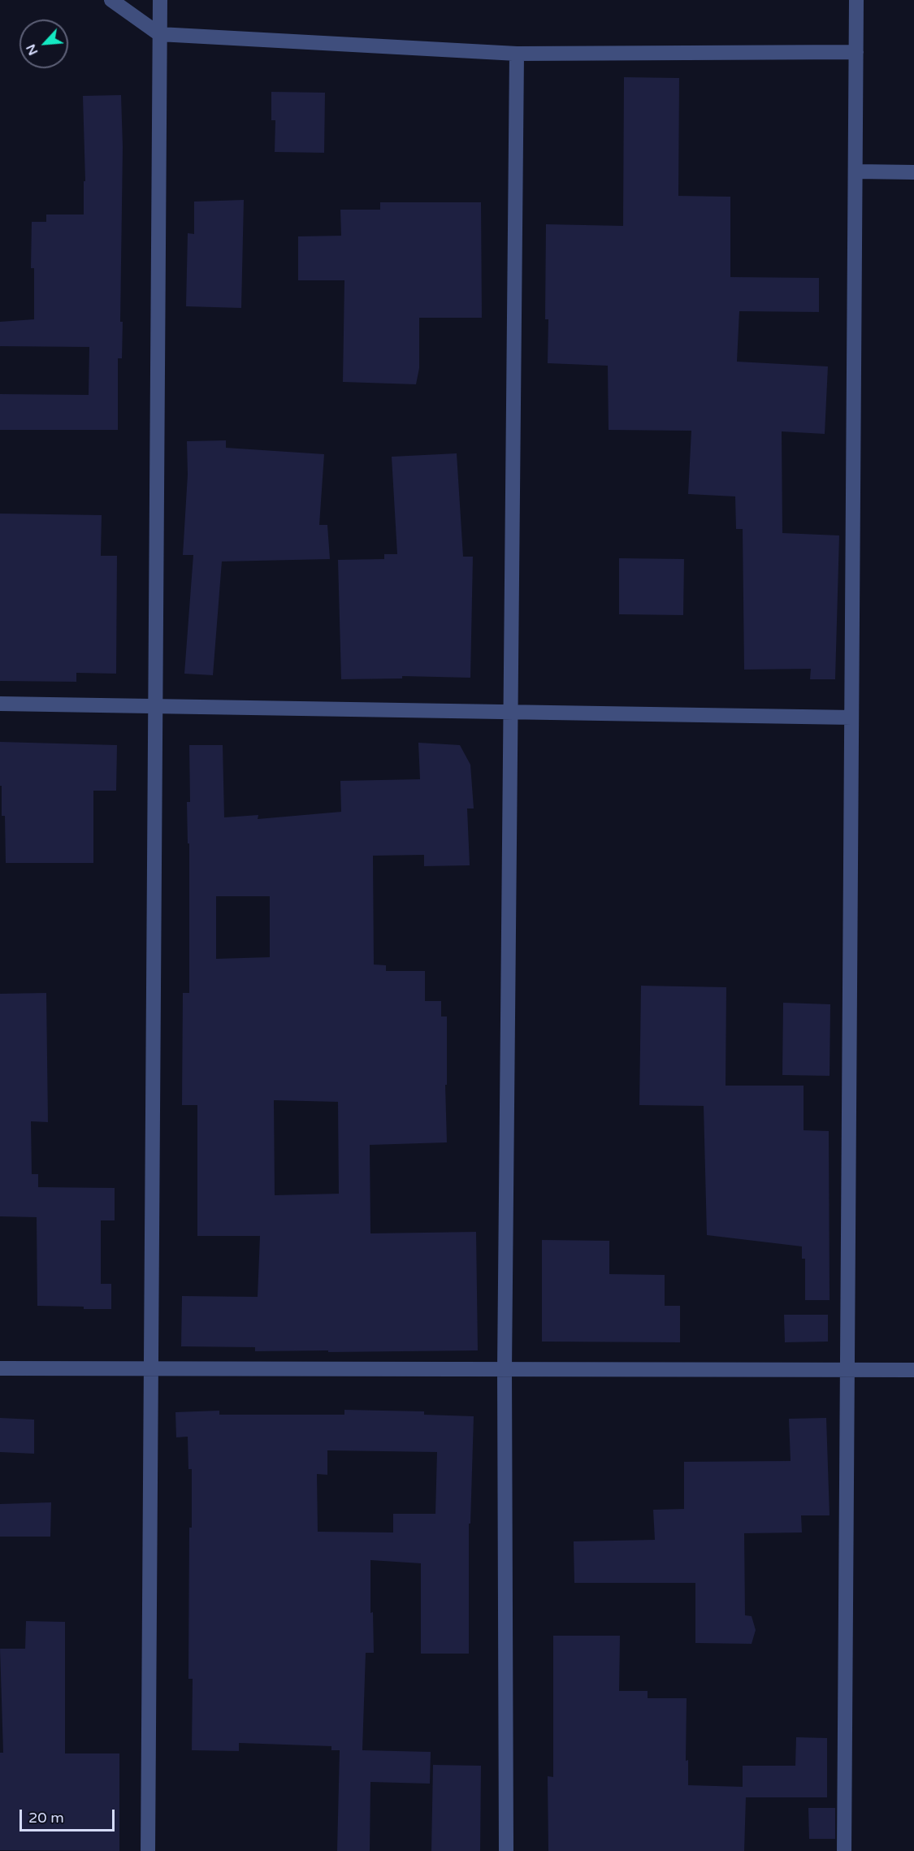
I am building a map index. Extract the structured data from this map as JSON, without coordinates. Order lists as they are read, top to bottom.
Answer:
{
  "scale_bar": "20 m",
  "north": "bottom left"
}
